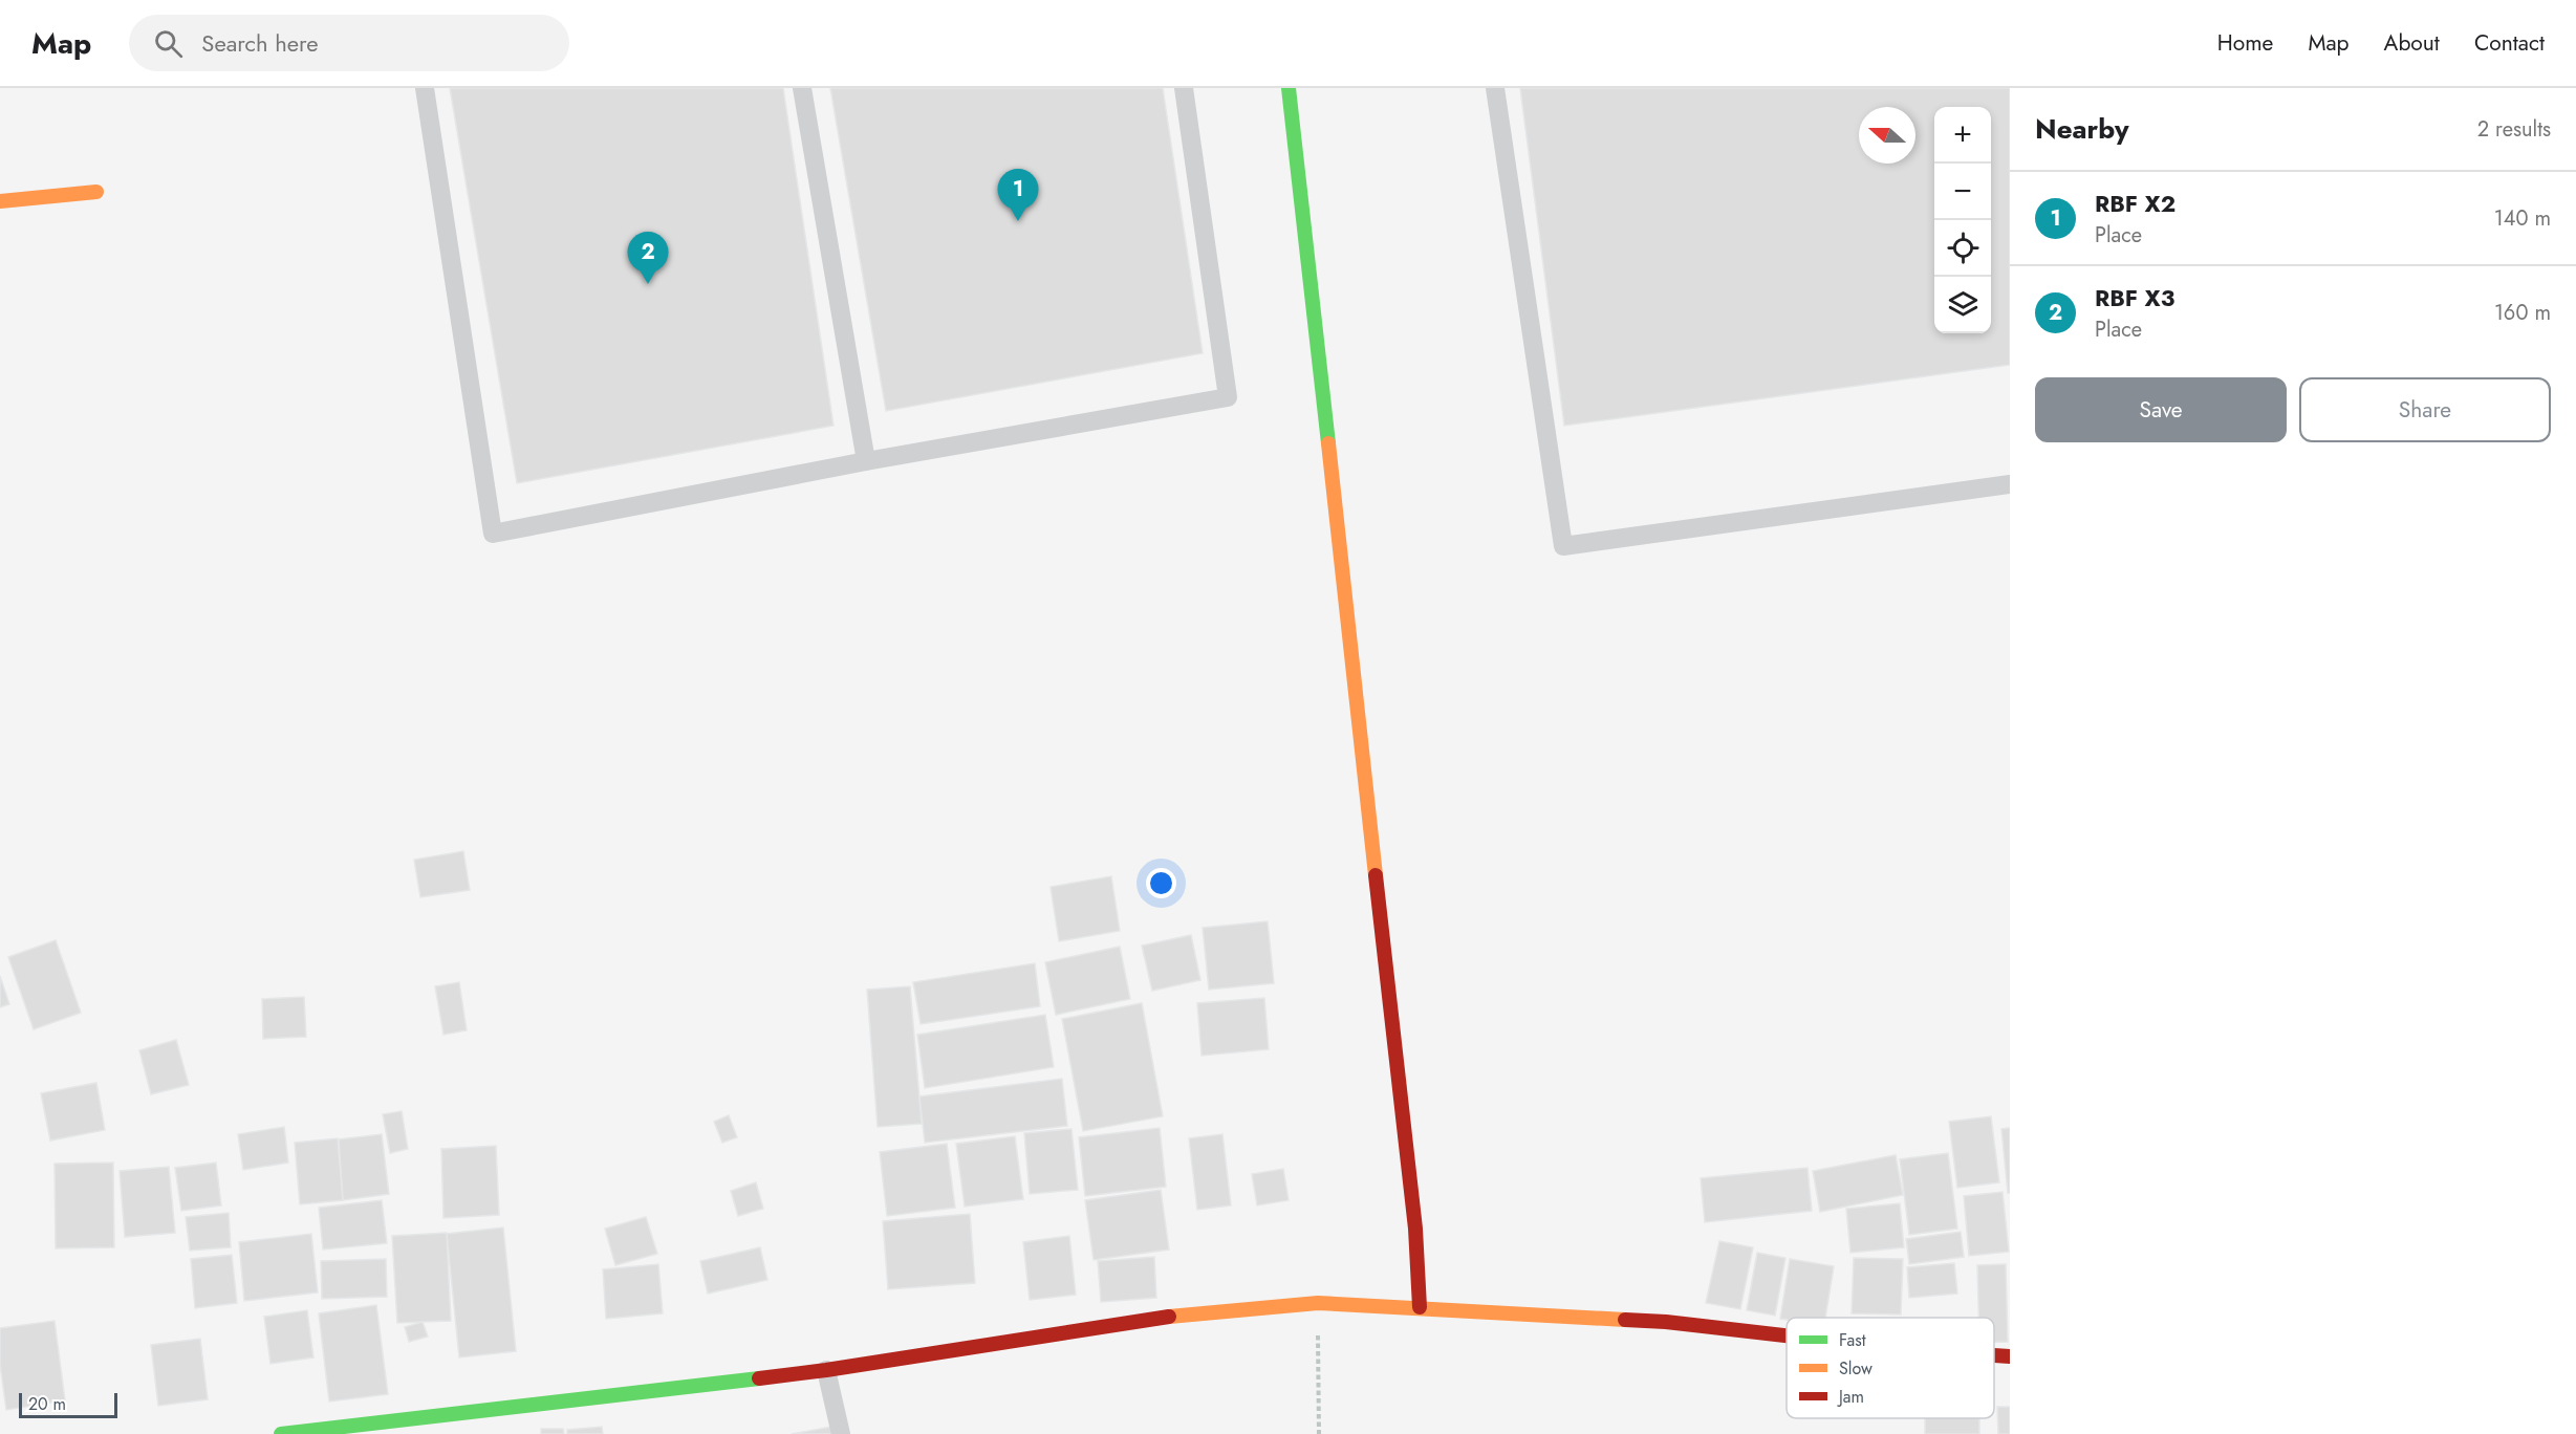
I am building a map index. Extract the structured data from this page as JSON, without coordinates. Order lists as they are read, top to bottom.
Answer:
{
  "legend": ["Fast", "Slow", "Jam"],
  "scale_bar": "20 m",
  "north": "left",
  "page": {
    "header": "Map",
    "search": "Search here",
    "nav": [
      "Home",
      "Map",
      "About",
      "Contact"
    ],
    "heading": ["Nearby", "2 results"],
    "map_buttons": ["+", "−"],
    "pins": ["1", "2"],
    "list": [
      {
        "mark": "1",
        "name": "RBF X2",
        "note": "Place",
        "value": "140 m"
      },
      {
        "mark": "2",
        "name": "RBF X3",
        "note": "Place",
        "value": "160 m"
      }
    ],
    "buttons": ["Save", "Share"],
    "scale": "20 m"
  }
}
